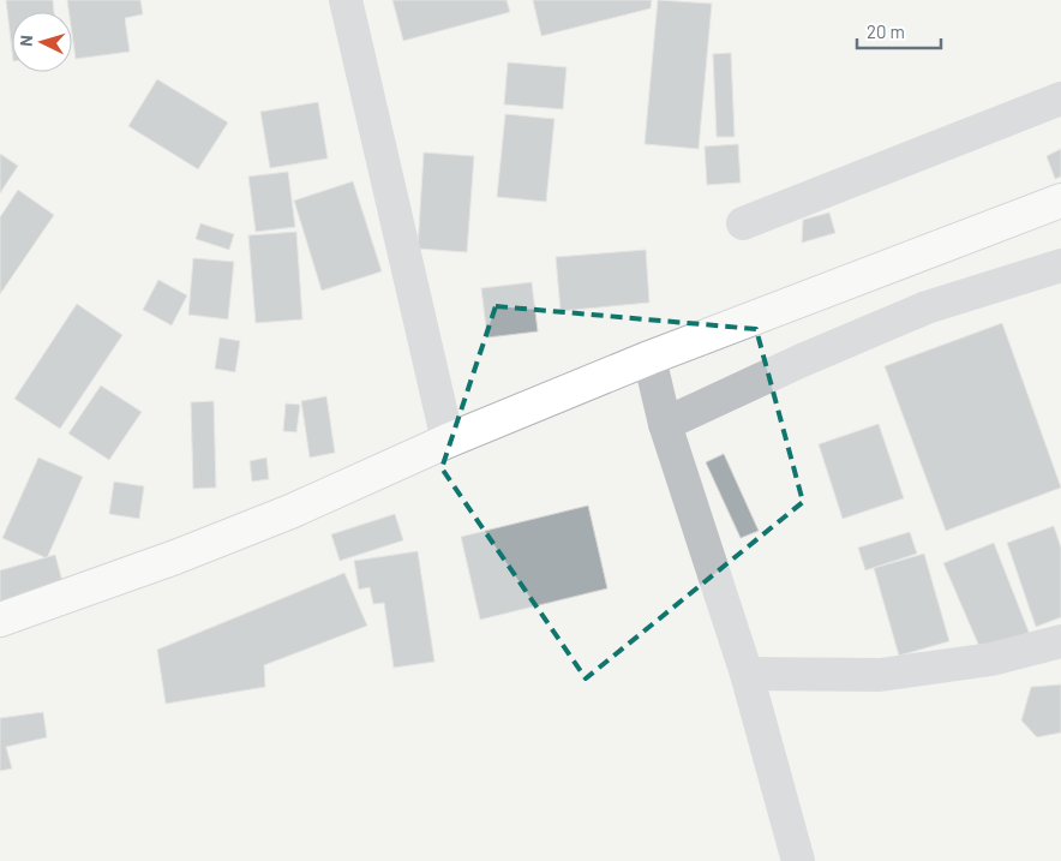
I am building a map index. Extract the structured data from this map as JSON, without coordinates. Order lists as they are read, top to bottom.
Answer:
{
  "scale_bar": "20 m",
  "north": "left"
}
